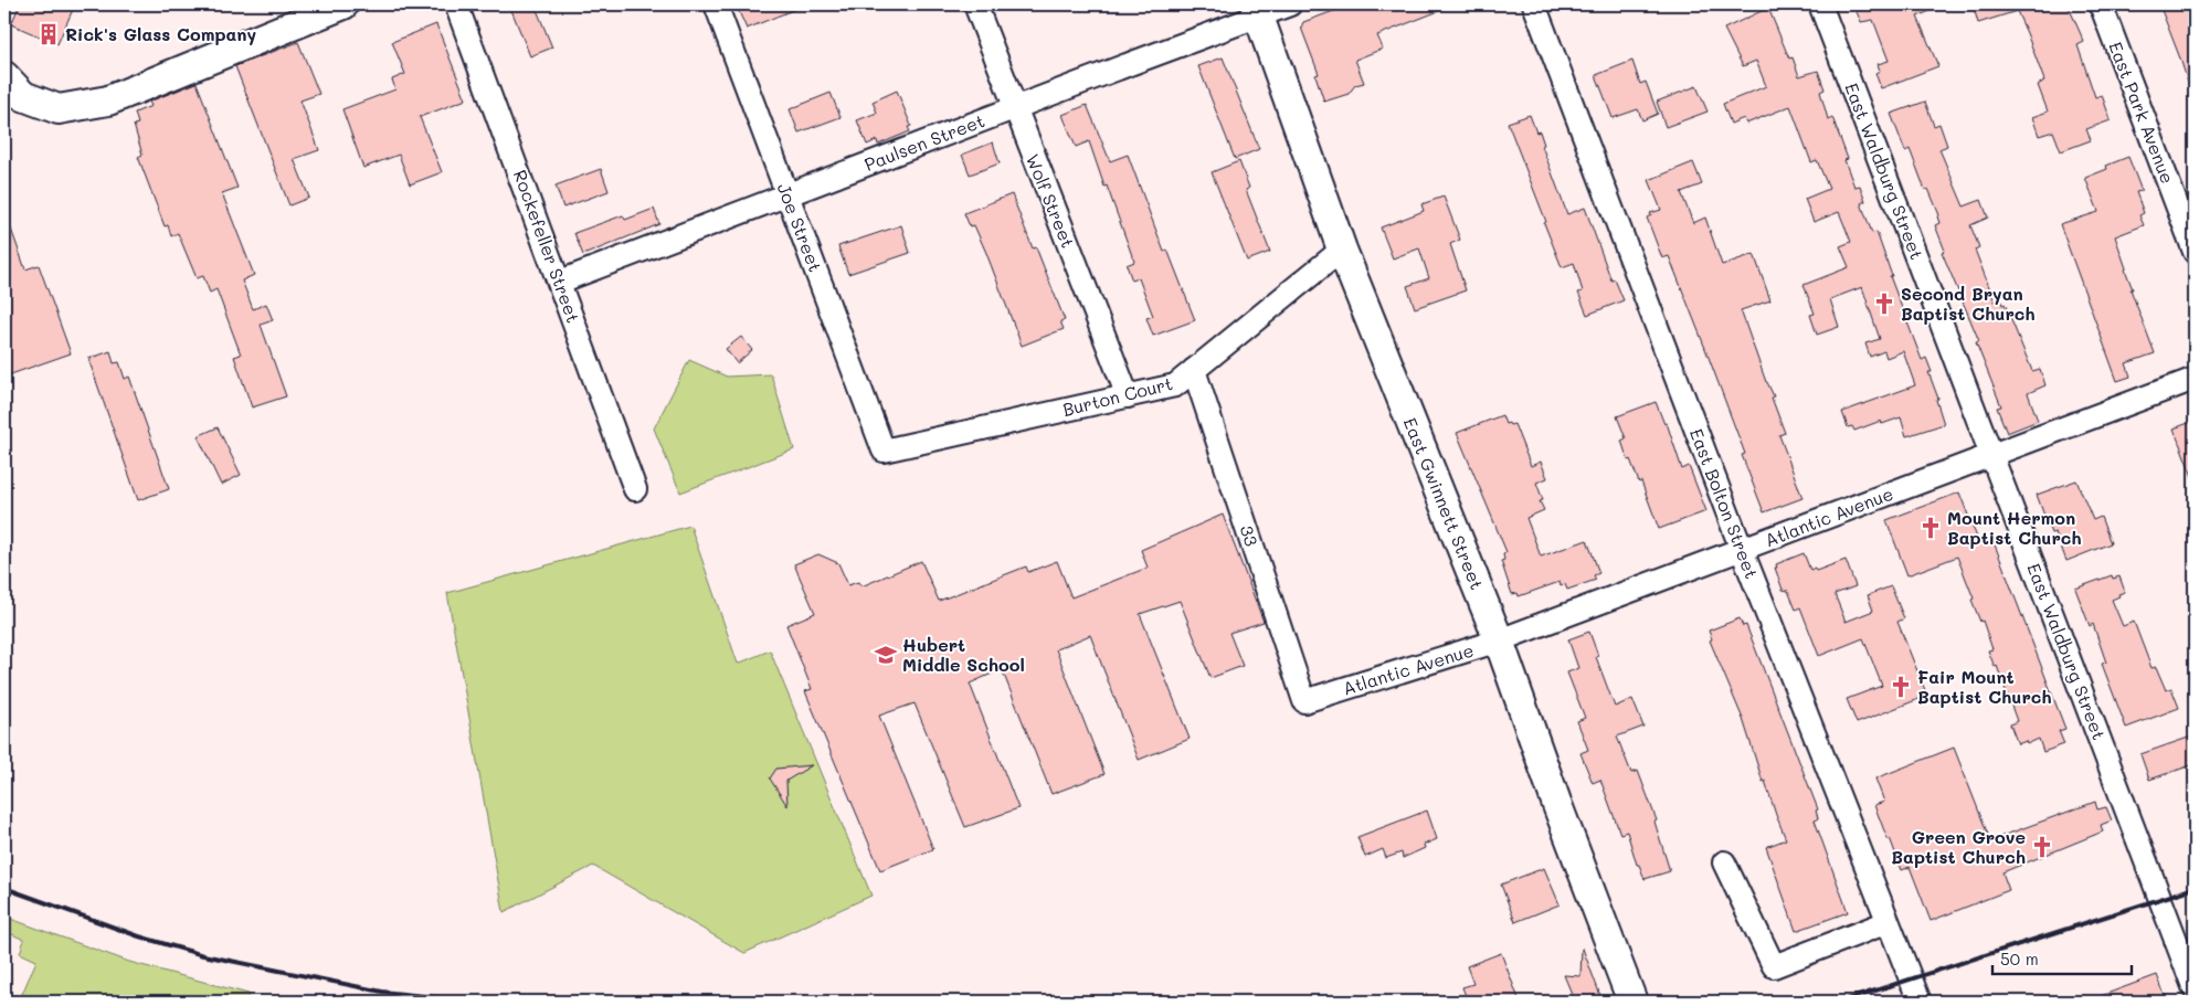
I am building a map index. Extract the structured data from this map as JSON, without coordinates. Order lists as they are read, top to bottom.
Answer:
{
  "streets": {
    "main road": ["East Gwinnett Street"],
    "street": [
      "East Park Avenue",
      "Paulsen Street",
      "East Waldburg Street",
      "Wolf Street",
      "Joe Street",
      "Rockefeller Street",
      "Burton Court",
      "East Bolton Street",
      "Atlantic Avenue",
      "33"
    ]
  },
  "crossings": [
    ["Paulsen Street", "Wolf Street"],
    ["Paulsen Street", "Joe Street"],
    ["Paulsen Street", "Rockefeller Street"],
    ["Paulsen Street", "East Gwinnett Street"],
    ["East Waldburg Street", "Atlantic Avenue"],
    ["Wolf Street", "Burton Court"],
    ["Joe Street", "Burton Court"],
    ["Burton Court", "East Gwinnett Street"],
    ["Burton Court", "33"],
    ["East Gwinnett Street", "Atlantic Avenue"],
    ["East Bolton Street", "Atlantic Avenue"],
    ["Atlantic Avenue", "33"]
  ],
  "places": {
    "building": ["Rick's Glass Company"],
    "church": [
      "Second Bryan Baptist Church",
      "Mount Hermon Baptist Church",
      "Fair Mount Baptist Church",
      "Green Grove Baptist Church"
    ],
    "school or university": ["Hubert Middle School"]
  },
  "scale_bar": "50 m"
}
